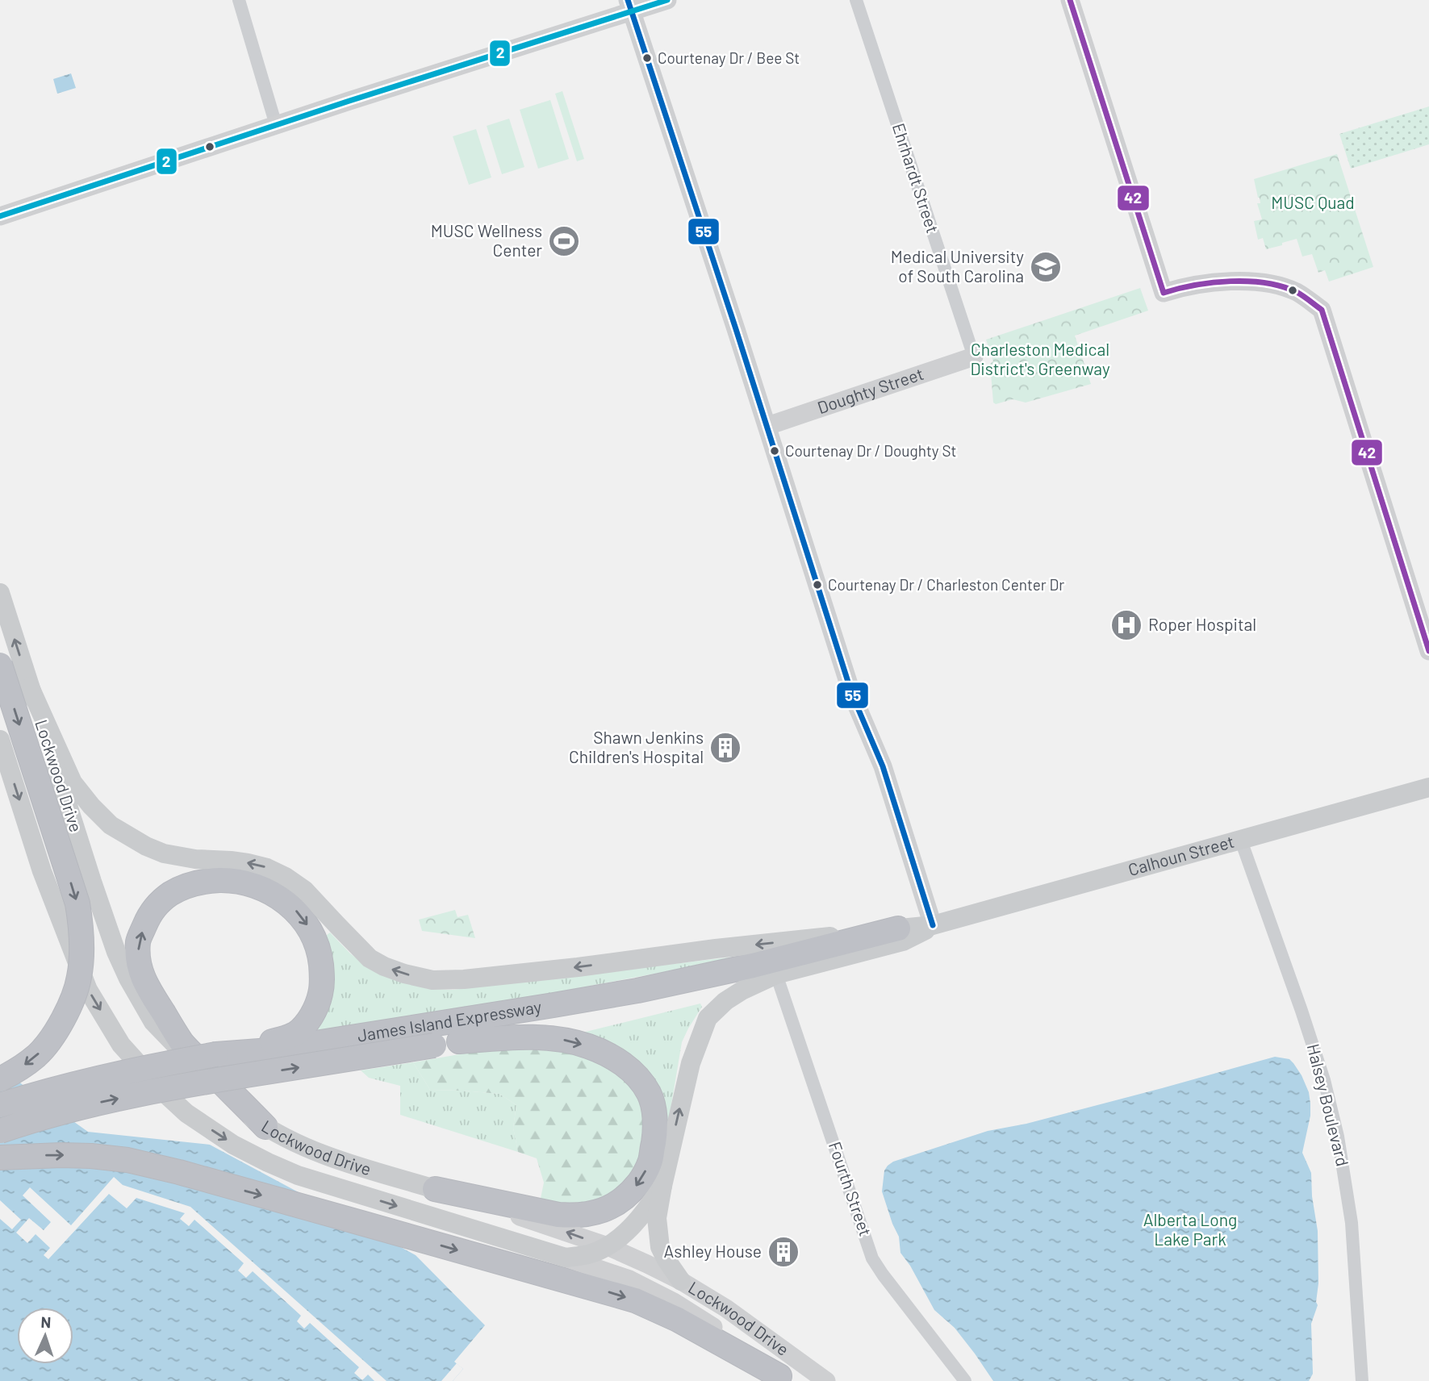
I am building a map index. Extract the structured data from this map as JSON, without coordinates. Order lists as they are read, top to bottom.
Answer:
{
  "streets": {
    "highway": ["James Island Expressway"],
    "main road": ["Lockwood Drive", "Calhoun Street"],
    "street": [
      "Ehrhardt Street",
      "Doughty Street",
      "Halsey Boulevard",
      "Fourth Street"
    ]
  },
  "crossings": [
    ["Ehrhardt Street", "Doughty Street"],
    ["Lockwood Drive", "Calhoun Street"],
    ["Calhoun Street", "James Island Expressway"],
    ["Calhoun Street", "Halsey Boulevard"],
    ["Calhoun Street", "Fourth Street"],
    ["James Island Expressway", "Fourth Street"]
  ],
  "parks": ["MUSC Quad", "Charleston Medical District's Greenway", "Alberta Long Lake Park"],
  "places": {
    "other": ["Courtenay Dr / Bee St", "Courtenay Dr / Doughty St", "Courtenay Dr / Charleston Center Dr"],
    "sports": ["MUSC Wellness Center"],
    "school or university": ["Medical University of South Carolina"],
    "hospital": ["Roper Hospital"],
    "building": ["Shawn Jenkins Children's Hospital", "Ashley House"]
  },
  "lines": ["transit line 55", "transit line 2", "transit line 42"],
  "north": "top"
}
